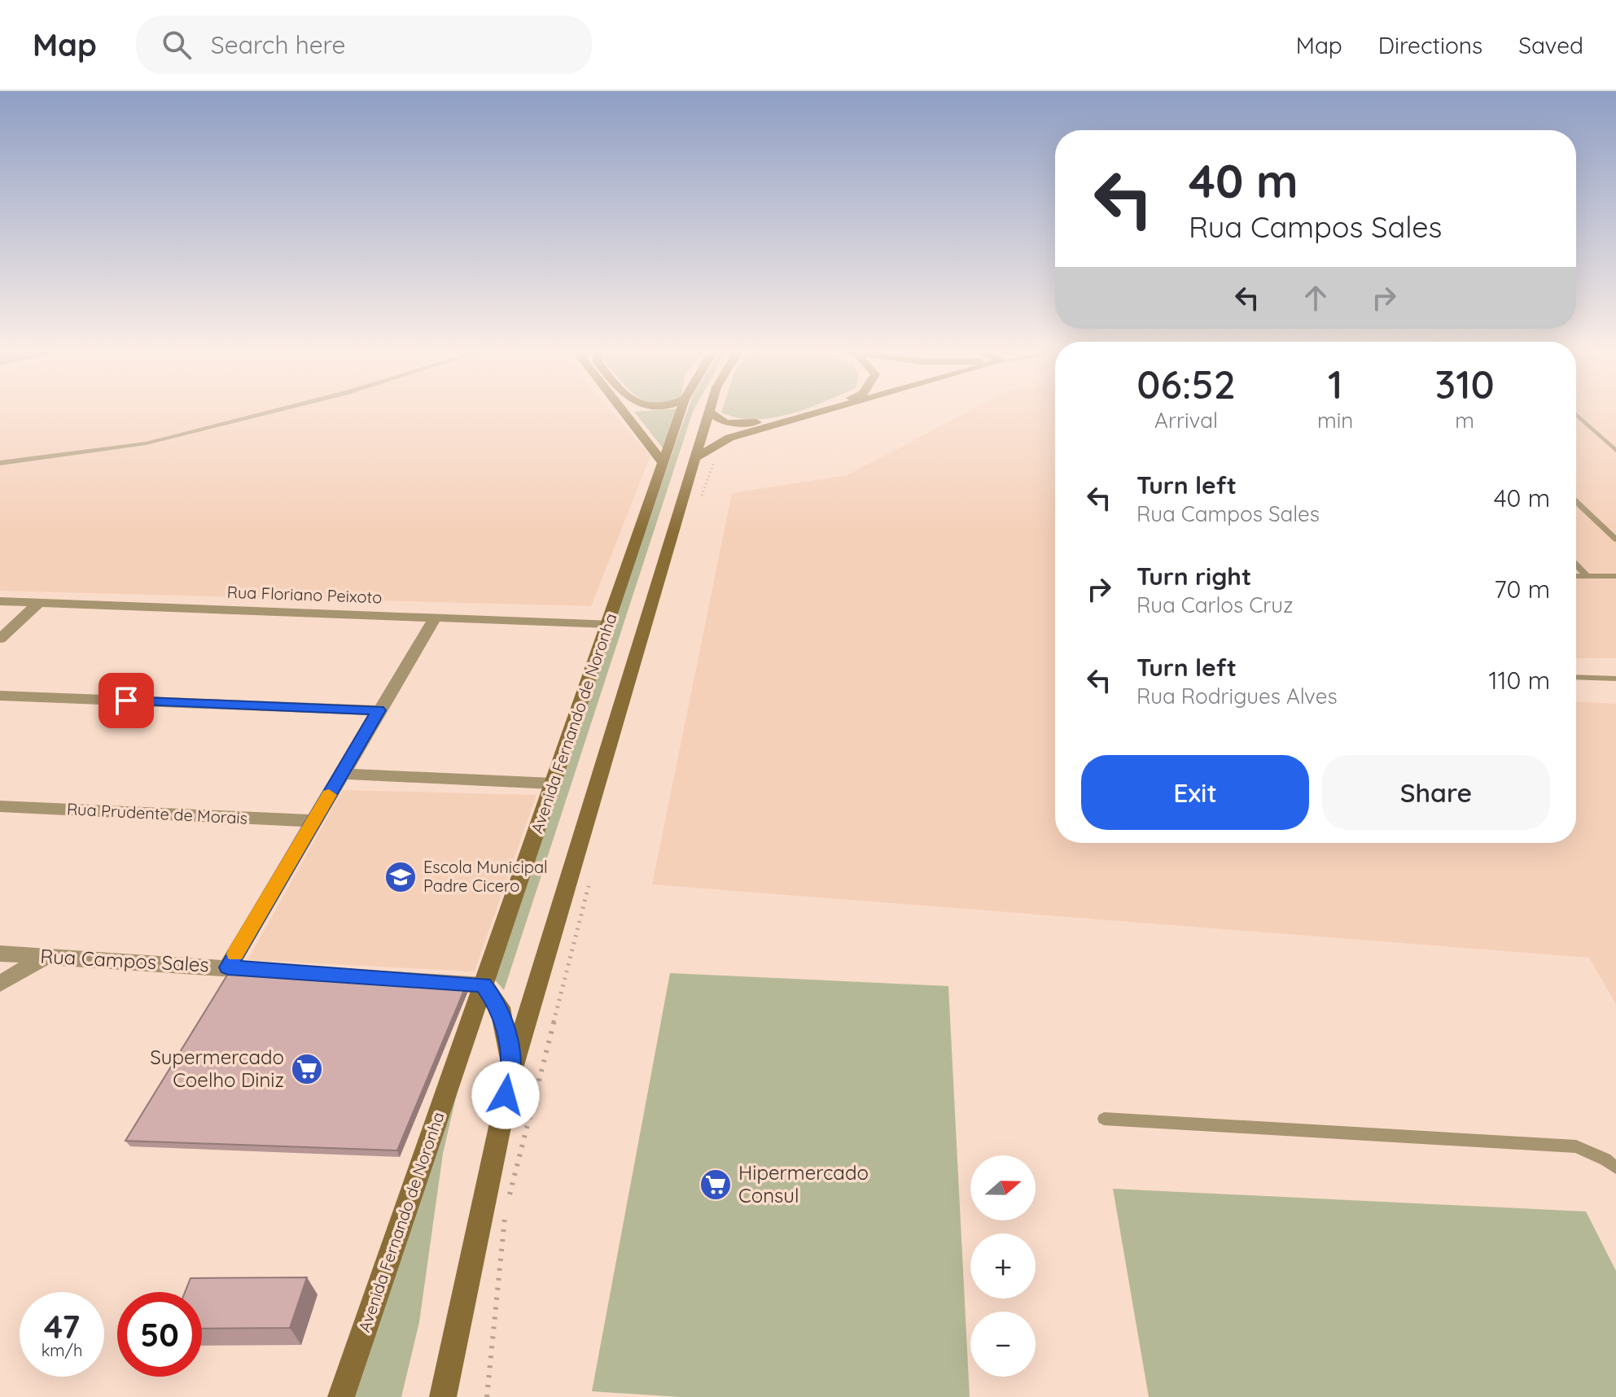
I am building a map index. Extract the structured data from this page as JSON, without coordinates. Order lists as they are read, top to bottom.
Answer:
{
  "streets": {
    "main road": ["Avenida Fernando de Noronha"],
    "street": ["Rua Floriano Peixoto", "Rua Prudente de Morais", "Rua Campos Sales"]
  },
  "crossings": [
    ["Rua Floriano Peixoto", "Avenida Fernando de Noronha"],
    ["Avenida Fernando de Noronha", "Rua Campos Sales"]
  ],
  "places": {
    "school or university": ["Escola Municipal Padre Cicero"],
    "supermarket": ["Supermercado Coelho Diniz", "Hipermercado Consul"]
  },
  "north": "right",
  "page": {
    "header": "Map",
    "search": "Search here",
    "nav": ["Map", "Directions", "Saved"],
    "turn": ["40 m", "Rua Campos Sales"],
    "eta": [
      "06:52",
      "Arrival",
      "1",
      "min",
      "310",
      "m"
    ],
    "list": [
      {
        "name": "Turn left",
        "note": "Rua Campos Sales",
        "value": "40 m"
      },
      {
        "name": "Turn right",
        "note": "Rua Carlos Cruz",
        "value": "70 m"
      },
      {
        "name": "Turn left",
        "note": "Rua Rodrigues Alves",
        "value": "110 m"
      }
    ],
    "buttons": ["Exit", "Share"],
    "map_buttons": ["+", "−"],
    "speed": "47 km/h",
    "limit": "50"
  }
}
